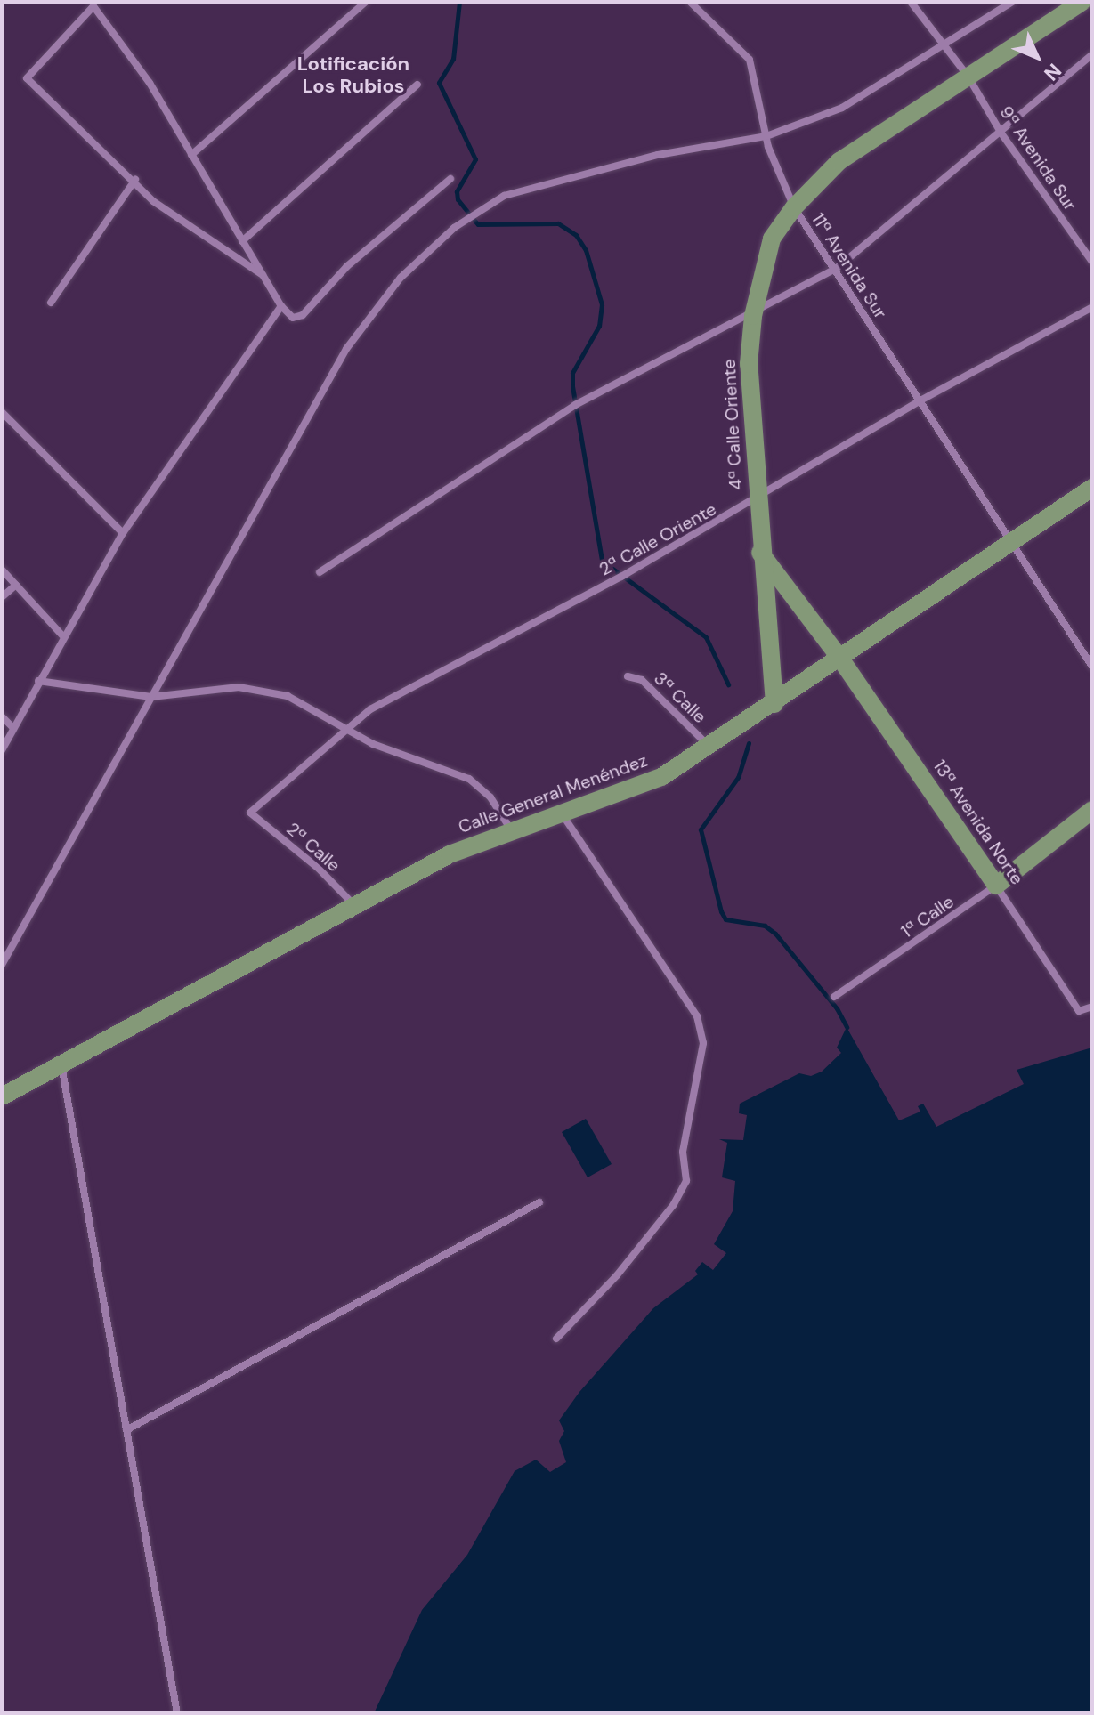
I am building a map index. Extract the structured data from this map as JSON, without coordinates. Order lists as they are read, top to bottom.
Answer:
{
  "streets": {
    "main road": ["4ª Calle Oriente", "Calle General Menéndez", "13ª Avenida Norte"],
    "street": [
      "9ª Avenida Sur",
      "11ª Avenida Sur",
      "2ª Calle Oriente",
      "3ª Calle",
      "2ª Calle",
      "1ª Calle"
    ]
  },
  "crossings": [
    ["9ª Avenida Sur", "4ª Calle Oriente"],
    ["11ª Avenida Sur", "4ª Calle Oriente"],
    ["11ª Avenida Sur", "2ª Calle Oriente"],
    ["11ª Avenida Sur", "Calle General Menéndez"],
    ["4ª Calle Oriente", "2ª Calle Oriente"],
    ["4ª Calle Oriente", "Calle General Menéndez"],
    ["4ª Calle Oriente", "13ª Avenida Norte"],
    ["2ª Calle Oriente", "2ª Calle"],
    ["3ª Calle", "Calle General Menéndez"],
    ["Calle General Menéndez", "13ª Avenida Norte"],
    ["Calle General Menéndez", "2ª Calle"],
    ["13ª Avenida Norte", "1ª Calle"]
  ],
  "districts": ["Lotificación Los Rubios"],
  "north": "bottom right"
}
